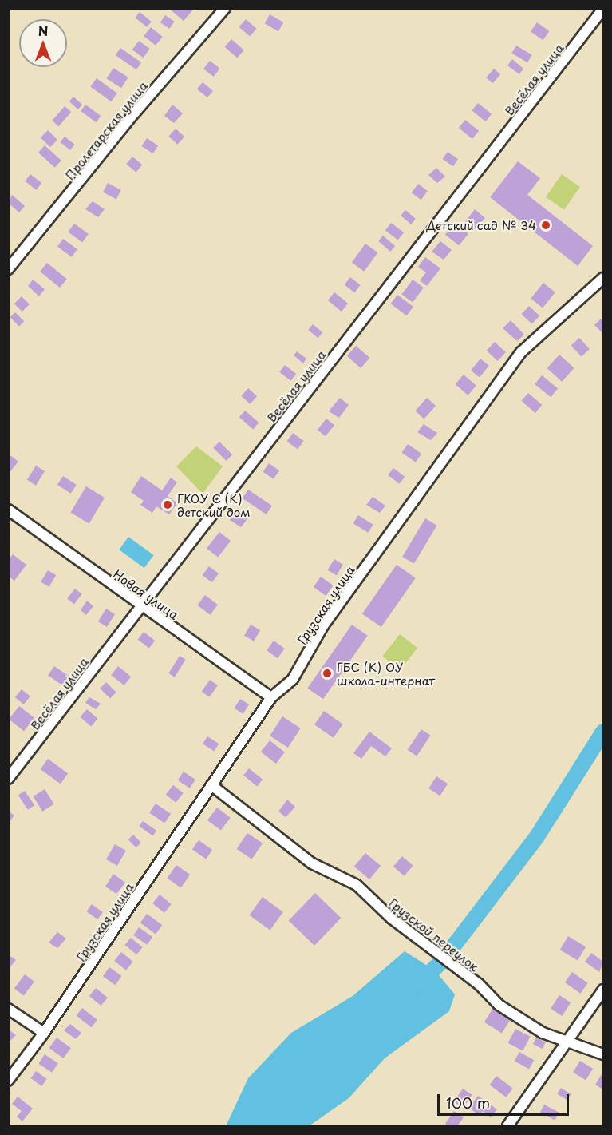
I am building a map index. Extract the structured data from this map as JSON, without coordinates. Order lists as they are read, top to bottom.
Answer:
{
  "streets": {
    "street": [
      "Весёлая улица",
      "Пролетарская улица",
      "Новая улица",
      "Грузская улица",
      "Грузской переулок"
    ]
  },
  "crossings": [
    ["Весёлая улица", "Новая улица"],
    ["Новая улица", "Грузская улица"],
    ["Грузская улица", "Грузской переулок"]
  ],
  "places": ["Детский сад № 34", "ГКОУ С (К) детский дом", "ГБС (К) ОУ школа-интернат"],
  "scale_bar": "100 m",
  "north": "top"
}
